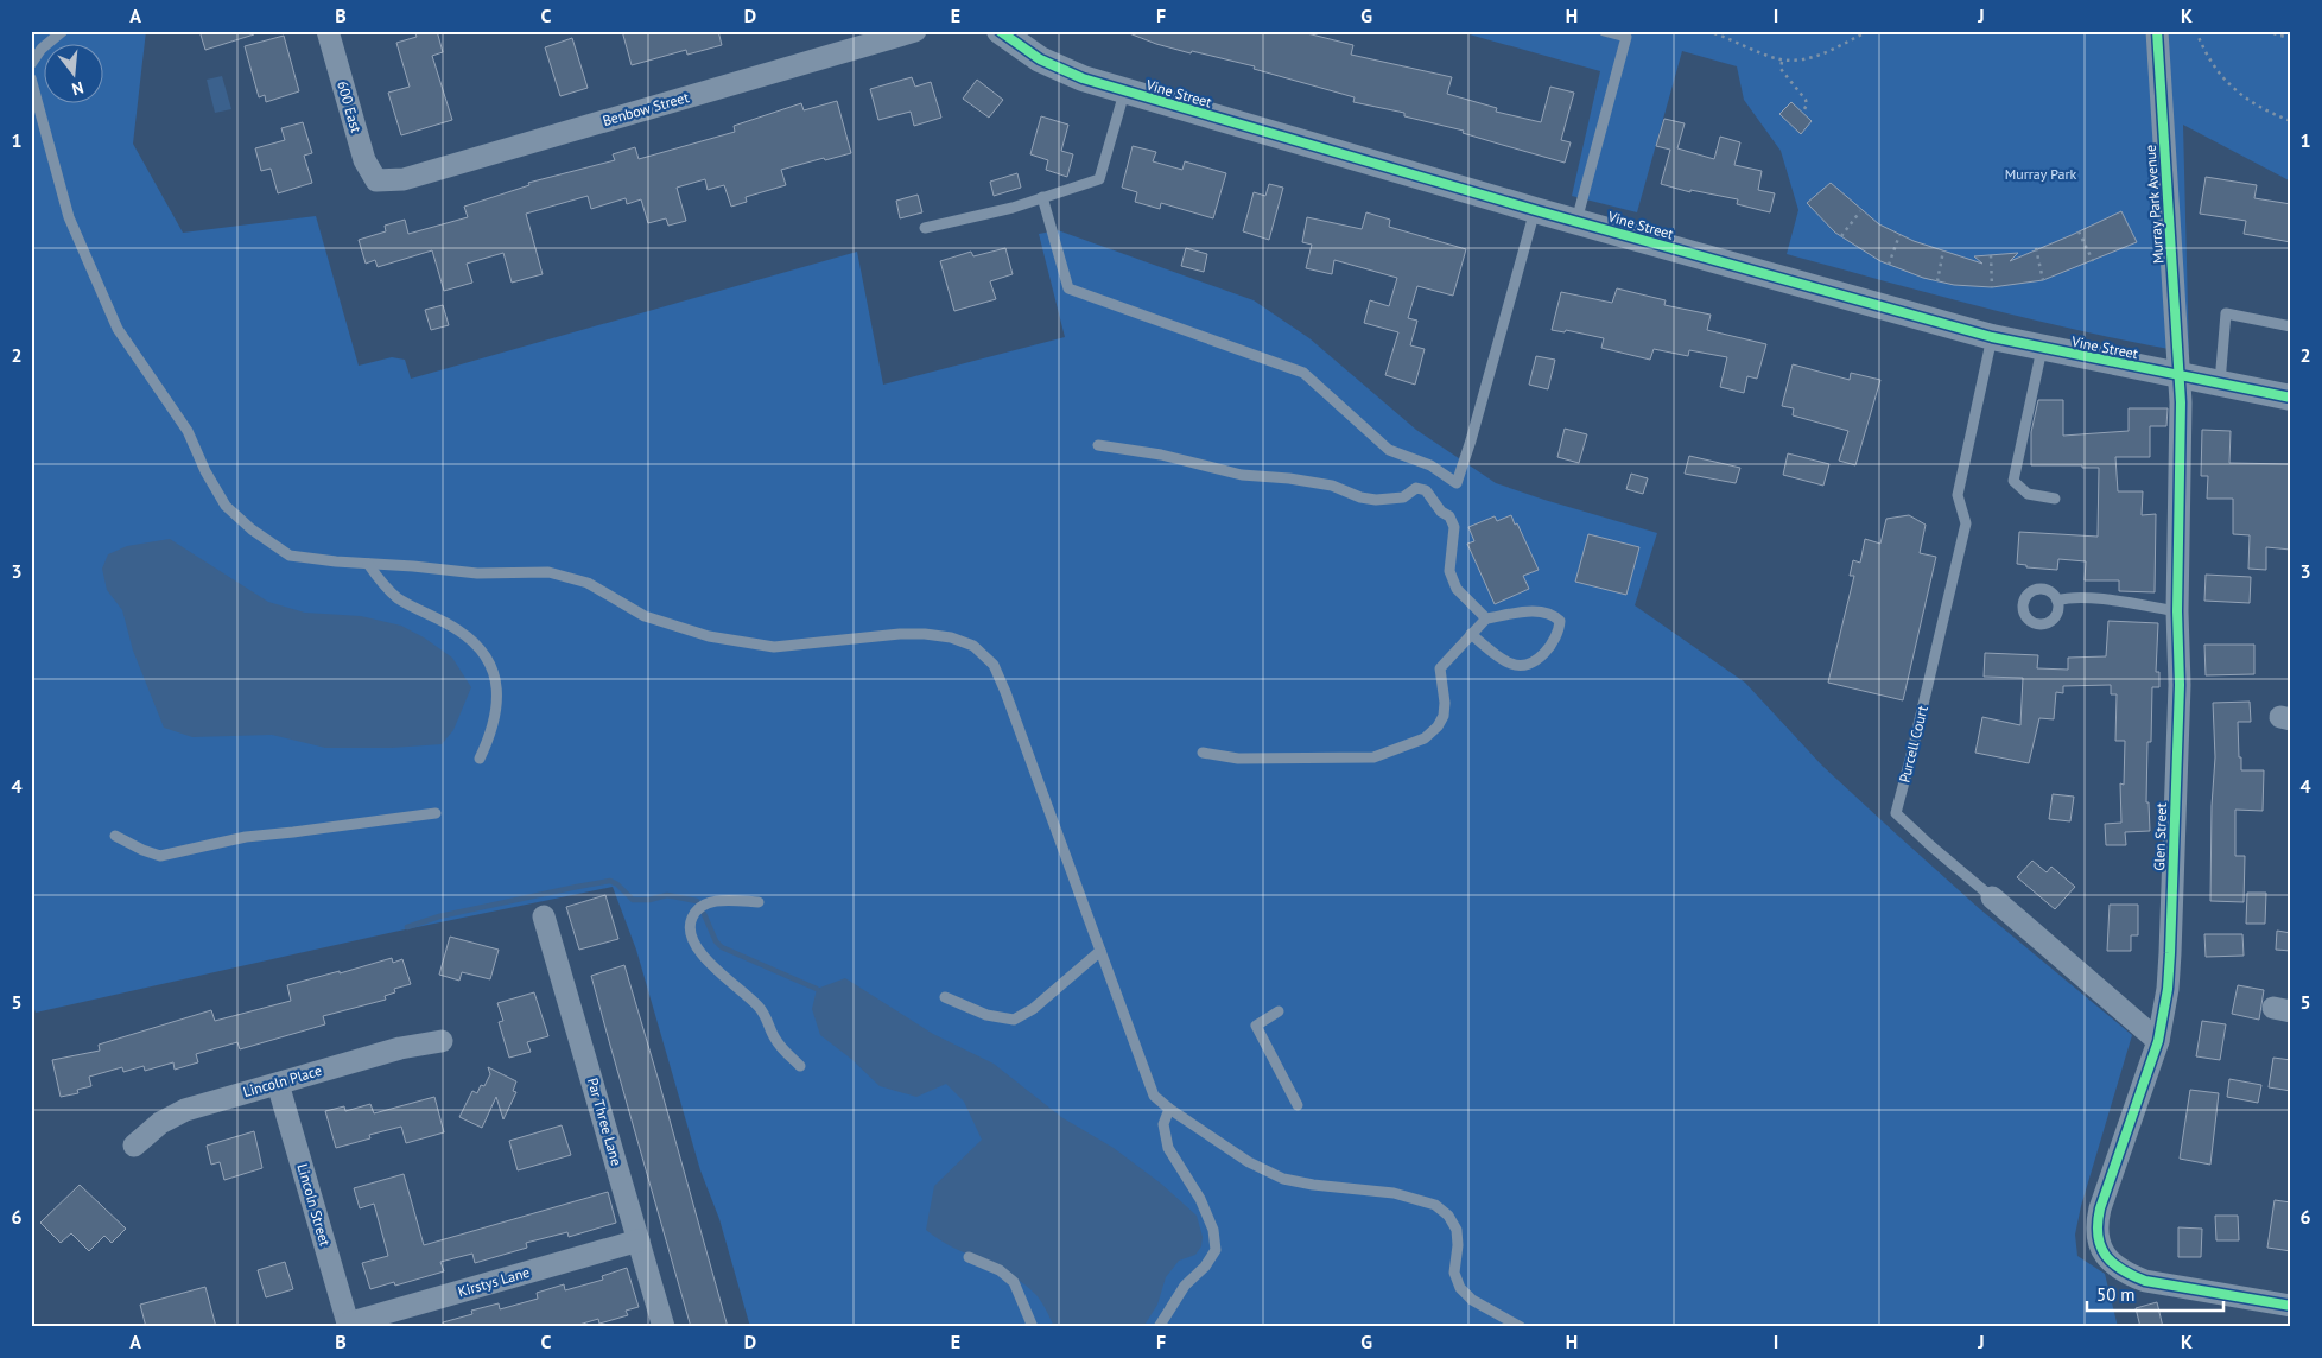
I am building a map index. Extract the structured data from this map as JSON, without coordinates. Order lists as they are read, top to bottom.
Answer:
{
  "streets": {
    "street": [
      "Vine Street",
      "600 East",
      "Benbow Street",
      "Murray Park Avenue",
      "Purcell Court",
      "Glen Street",
      "Lincoln Place",
      "Par Three Lane",
      "Lincoln Street",
      "Kirstys Lane"
    ]
  },
  "crossings": [
    ["Vine Street", "Murray Park Avenue"],
    ["Vine Street", "Purcell Court"],
    ["Vine Street", "Glen Street"],
    ["600 East", "Benbow Street"],
    ["Murray Park Avenue", "Glen Street"],
    ["Purcell Court", "Glen Street"],
    ["Lincoln Place", "Lincoln Street"],
    ["Par Three Lane", "Kirstys Lane"],
    ["Lincoln Street", "Kirstys Lane"]
  ],
  "parks": ["Murray Park"],
  "scale_bar": "50 m",
  "north": "bottom",
  "grid": {
    "columns": [
      "A",
      "B",
      "C",
      "D",
      "E",
      "F",
      "G",
      "H",
      "I",
      "J",
      "K"
    ],
    "rows": [
      "1",
      "2",
      "3",
      "4",
      "5",
      "6"
    ]
  }
}
